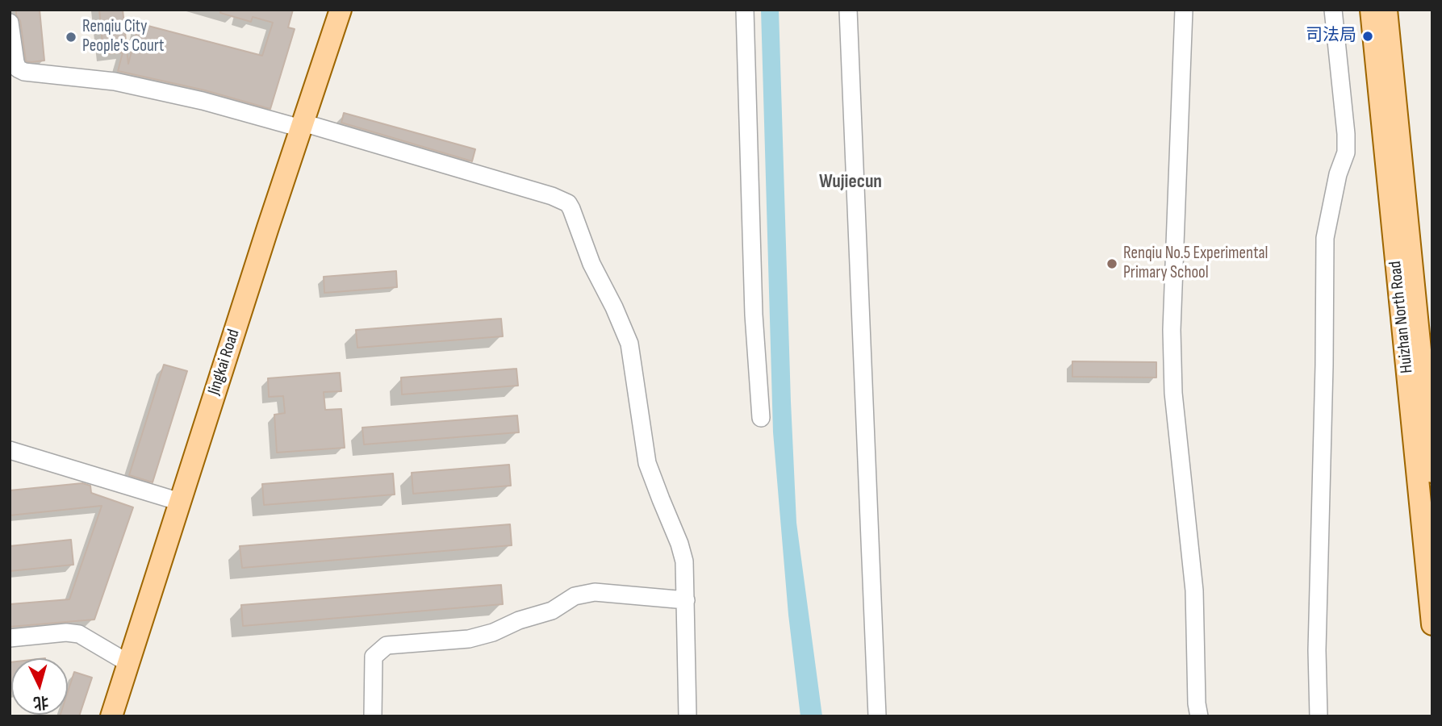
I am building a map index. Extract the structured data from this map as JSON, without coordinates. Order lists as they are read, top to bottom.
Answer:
{
  "streets": {
    "main road": ["Huizhan North Road", "Jingkai Road"]
  },
  "districts": ["Wujiecun"],
  "places": ["司法局", "Renqiu City People's Court", "Renqiu No.5 Experimental Primary School"],
  "north": "bottom"
}
